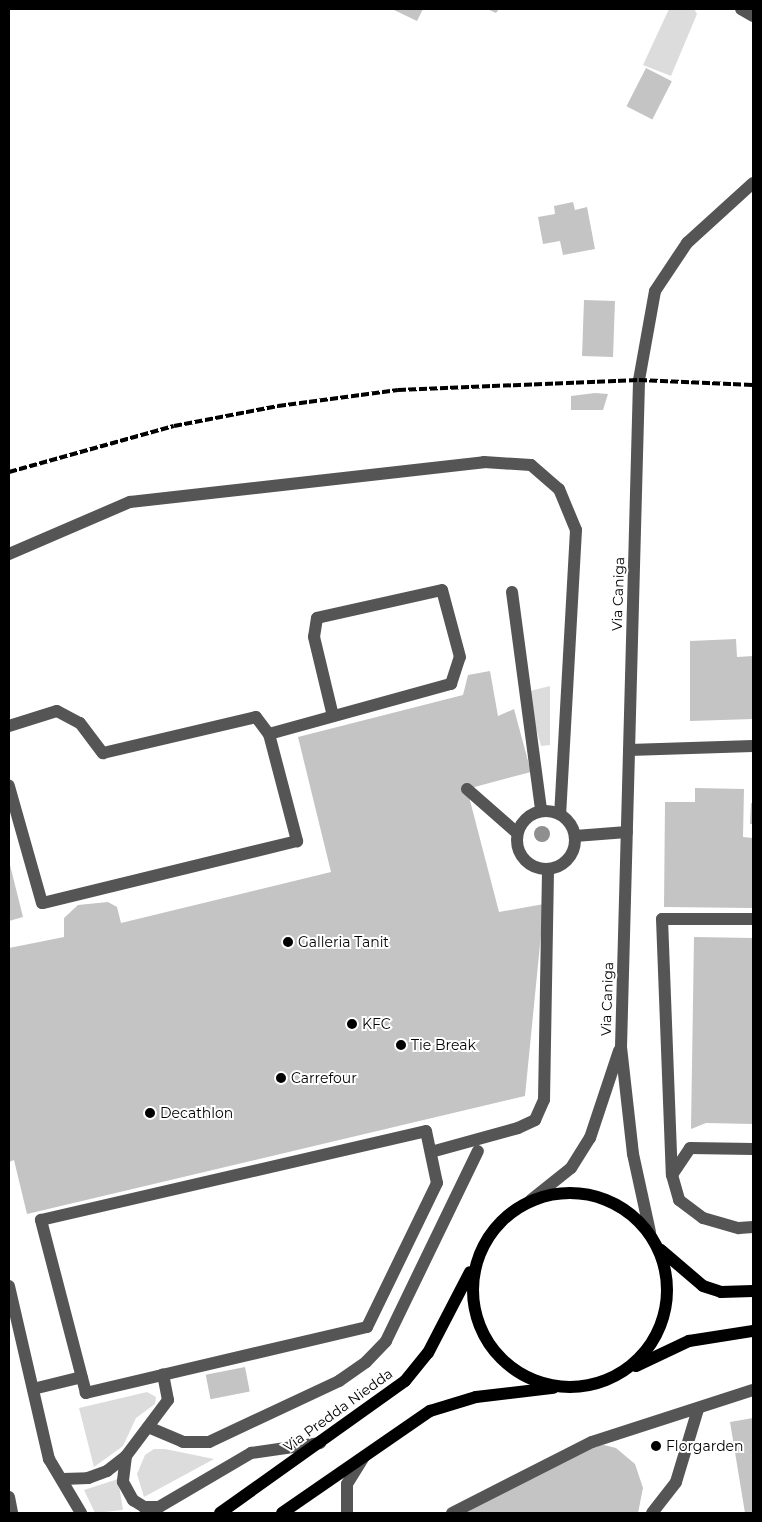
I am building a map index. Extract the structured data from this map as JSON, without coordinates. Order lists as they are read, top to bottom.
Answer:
{
  "streets": {
    "main road": ["Via Predda Niedda"],
    "street": ["Via Caniga"]
  },
  "crossings": [
    ["Via Caniga", "Via Predda Niedda"]
  ],
  "places": [
    "Galleria Tanit",
    "KFC",
    "Tie Break",
    "Carrefour",
    "Decathlon",
    "Florgarden"
  ]
}
